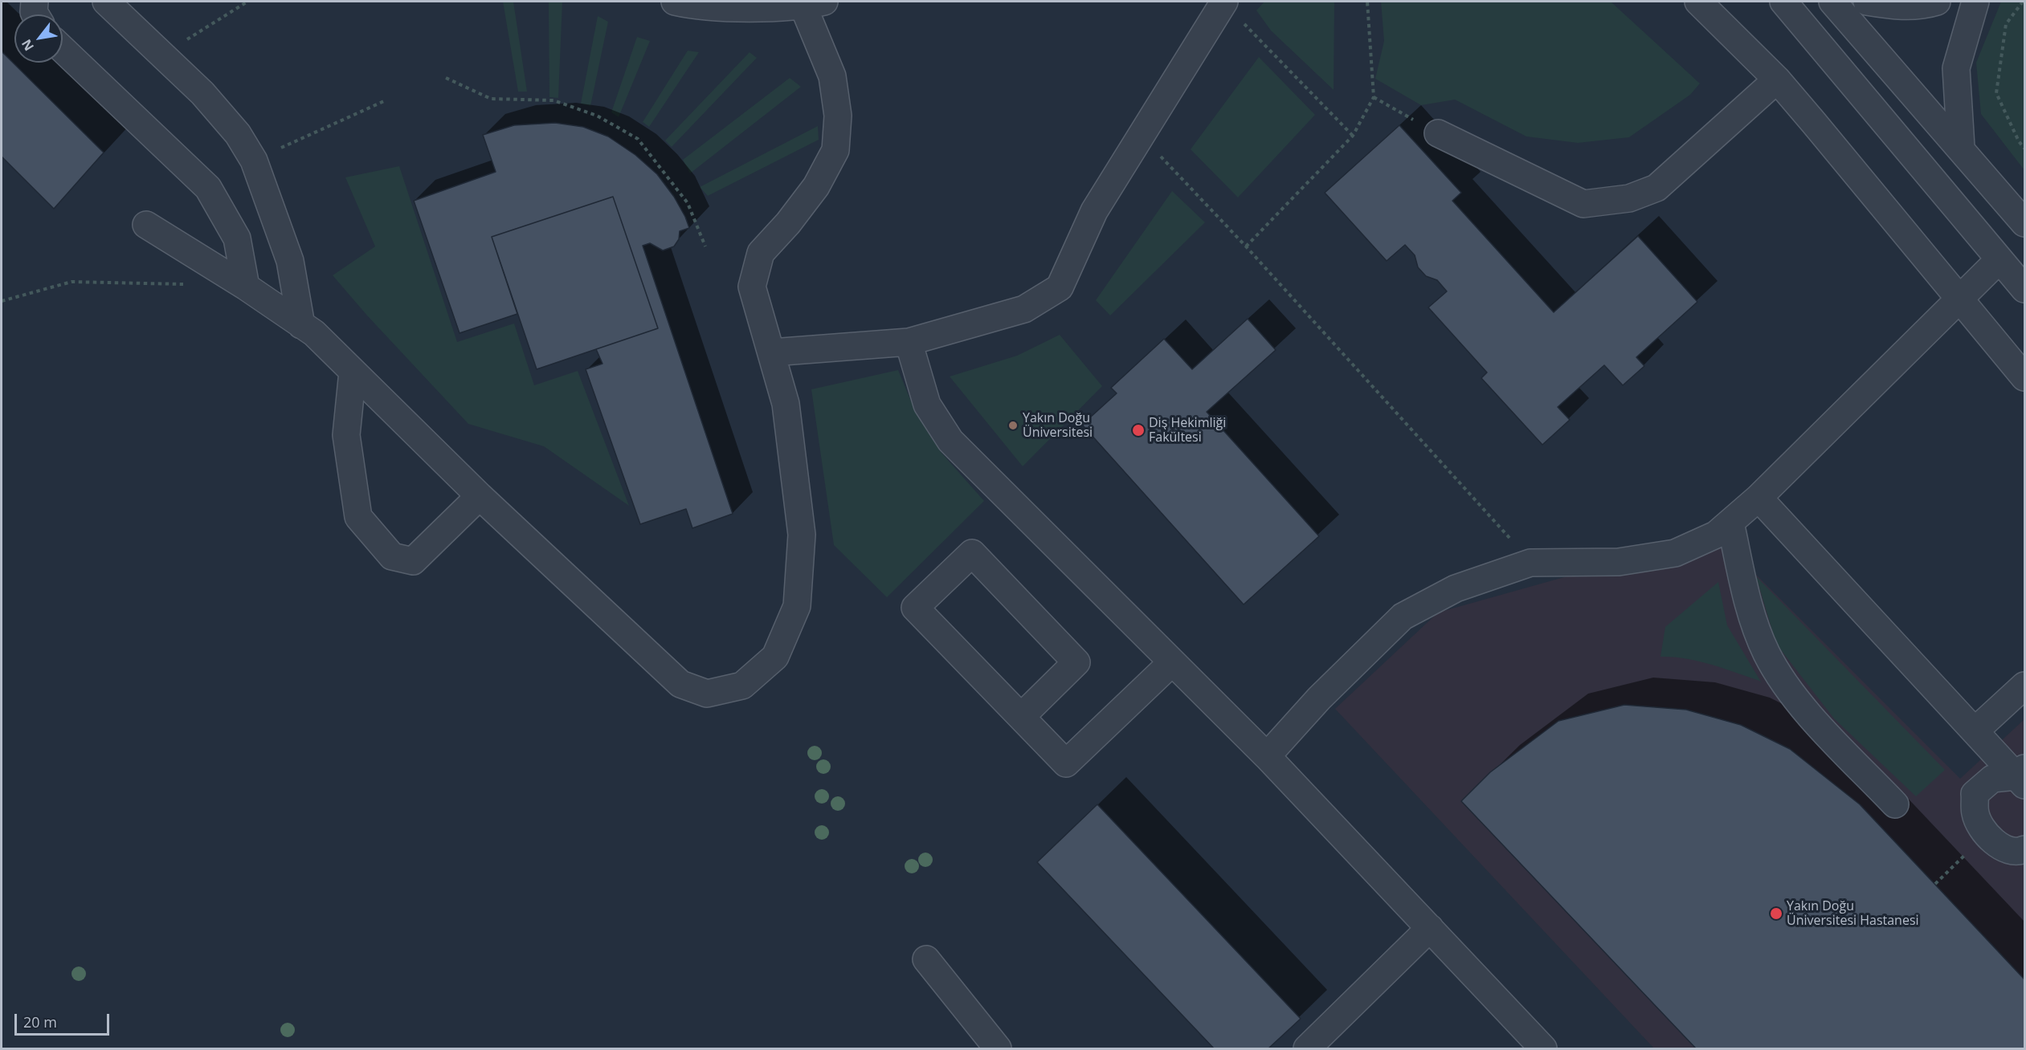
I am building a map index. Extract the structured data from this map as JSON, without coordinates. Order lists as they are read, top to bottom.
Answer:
{
  "places": ["Yakın Doğu Üniversitesi", "Diş Hekimliği Fakültesi", "Yakın Doğu Üniversitesi Hastanesi"],
  "scale_bar": "20 m",
  "north": "bottom left"
}
